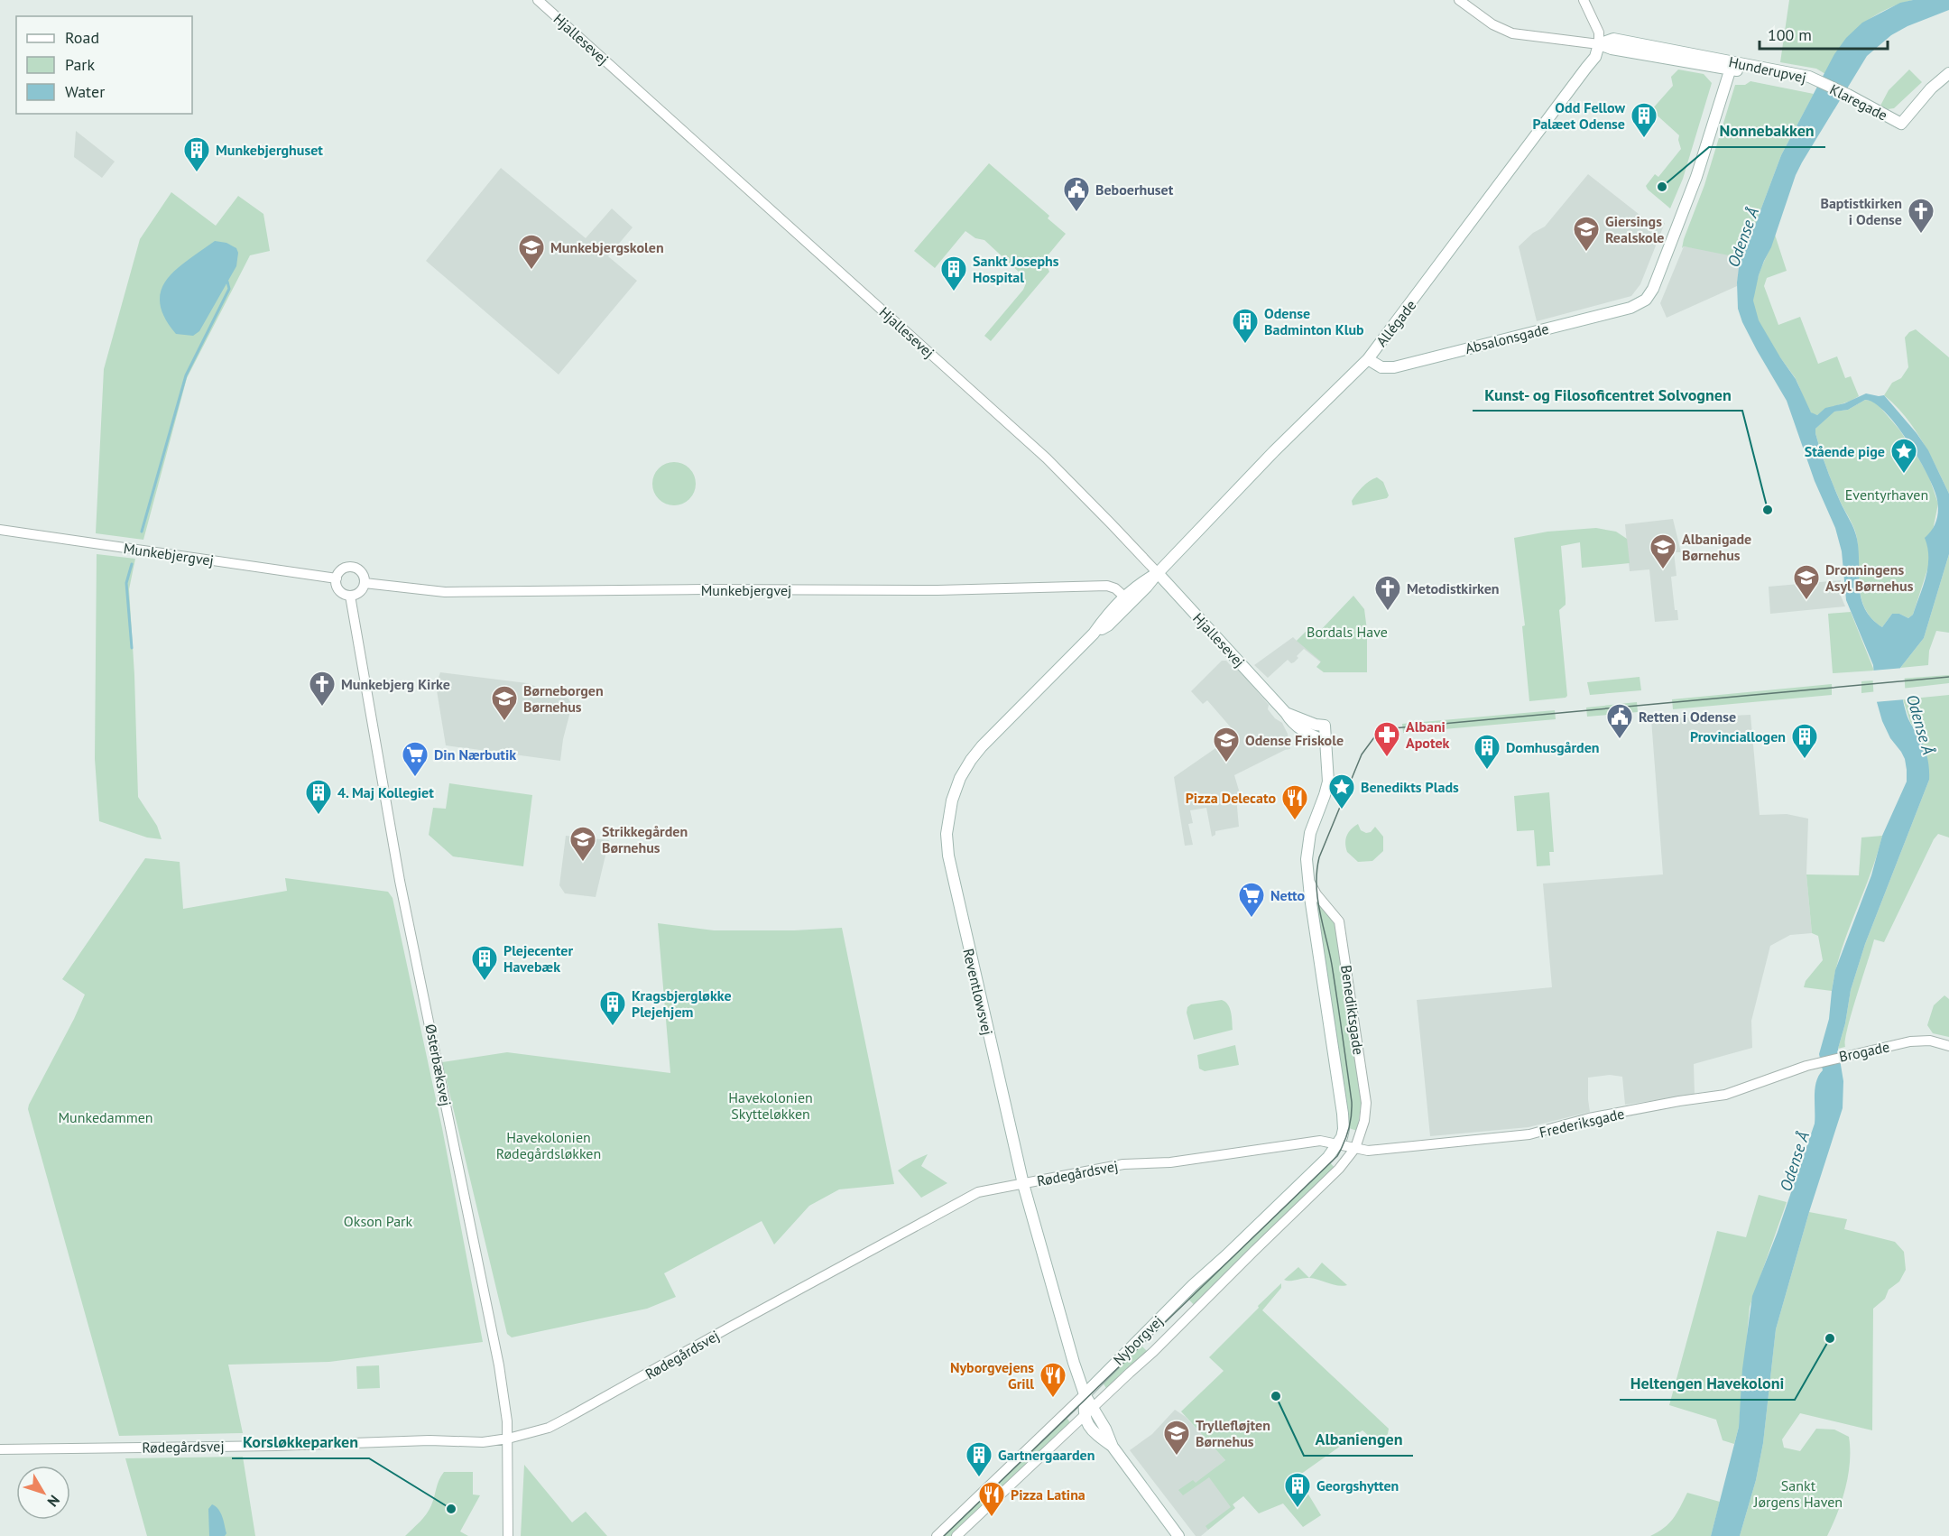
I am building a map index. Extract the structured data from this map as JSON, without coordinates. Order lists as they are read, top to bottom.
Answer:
{
  "streets": {
    "main road": [
      "Hjallesevej",
      "Hunderupvej",
      "Klaregade",
      "Allégade",
      "Absalonsgade",
      "Reventlowsvej",
      "Benediktsgade",
      "Nyborgvej"
    ],
    "street": [
      "Munkebjergvej",
      "Brogade",
      "Østerbæksvej",
      "Frederiksgade",
      "Rødegårdsvej"
    ]
  },
  "crossings": [
    ["Hjallesevej", "Allégade"],
    ["Hjallesevej", "Reventlowsvej"],
    ["Hjallesevej", "Benediktsgade"],
    ["Hunderupvej", "Klaregade"],
    ["Hunderupvej", "Allégade"],
    ["Hunderupvej", "Absalonsgade"],
    ["Allégade", "Absalonsgade"],
    ["Allégade", "Reventlowsvej"],
    ["Munkebjergvej", "Reventlowsvej"],
    ["Munkebjergvej", "Østerbæksvej"],
    ["Reventlowsvej", "Rødegårdsvej"],
    ["Reventlowsvej", "Nyborgvej"],
    ["Benediktsgade", "Frederiksgade"],
    ["Benediktsgade", "Rødegårdsvej"],
    ["Benediktsgade", "Nyborgvej"],
    ["Brogade", "Frederiksgade"],
    ["Østerbæksvej", "Rødegårdsvej"],
    ["Frederiksgade", "Rødegårdsvej"],
    ["Frederiksgade", "Nyborgvej"],
    ["Rødegårdsvej", "Nyborgvej"]
  ],
  "water": ["Odense Å"],
  "parks": [
    "Eventyrhaven",
    "Bordals Have",
    "Havekolonien Skytteløkken",
    "Munkedammen",
    "Havekolonien Rødegårdsløkken",
    "Okson Park",
    "Sankt Jørgens Haven"
  ],
  "places": {
    "building": [
      "Odd Fellow Palæet Odense",
      "Munkebjerghuset",
      "Sankt Josephs Hospital",
      "Odense Badminton Klub",
      "Provinciallogen",
      "Domhusgården",
      "4. Maj Kollegiet",
      "Plejecenter Havebæk",
      "Kragsbjergløkke Plejehjem",
      "Gartnergaarden",
      "Georgshytten"
    ],
    "other": [
      "Nonnebakken",
      "Kunst- og Filosoficentret Solvognen",
      "Heltengen Havekoloni",
      "Albaniengen",
      "Korsløkkeparken"
    ],
    "public building": ["Beboerhuset", "Retten i Odense"],
    "church": ["Baptistkirken i Odense", "Metodistkirken", "Munkebjerg Kirke"],
    "school or university": [
      "Giersings Realskole",
      "Munkebjergskolen",
      "Albanigade Børnehus",
      "Dronningens Asyl Børnehus",
      "Børneborgen Børnehus",
      "Odense Friskole",
      "Strikkegården Børnehus",
      "Tryllefløjten Børnehus"
    ],
    "place": ["Stående pige", "Benedikts Plads"],
    "pharmacy": ["Albani Apotek"],
    "supermarket": ["Din Nærbutik", "Netto"],
    "restaurant": ["Pizza Delecato", "Nyborgvejens Grill", "Pizza Latina"]
  },
  "legend": ["Road", "Park", "Water"],
  "scale_bar": "100 m",
  "north": "bottom right"
}
